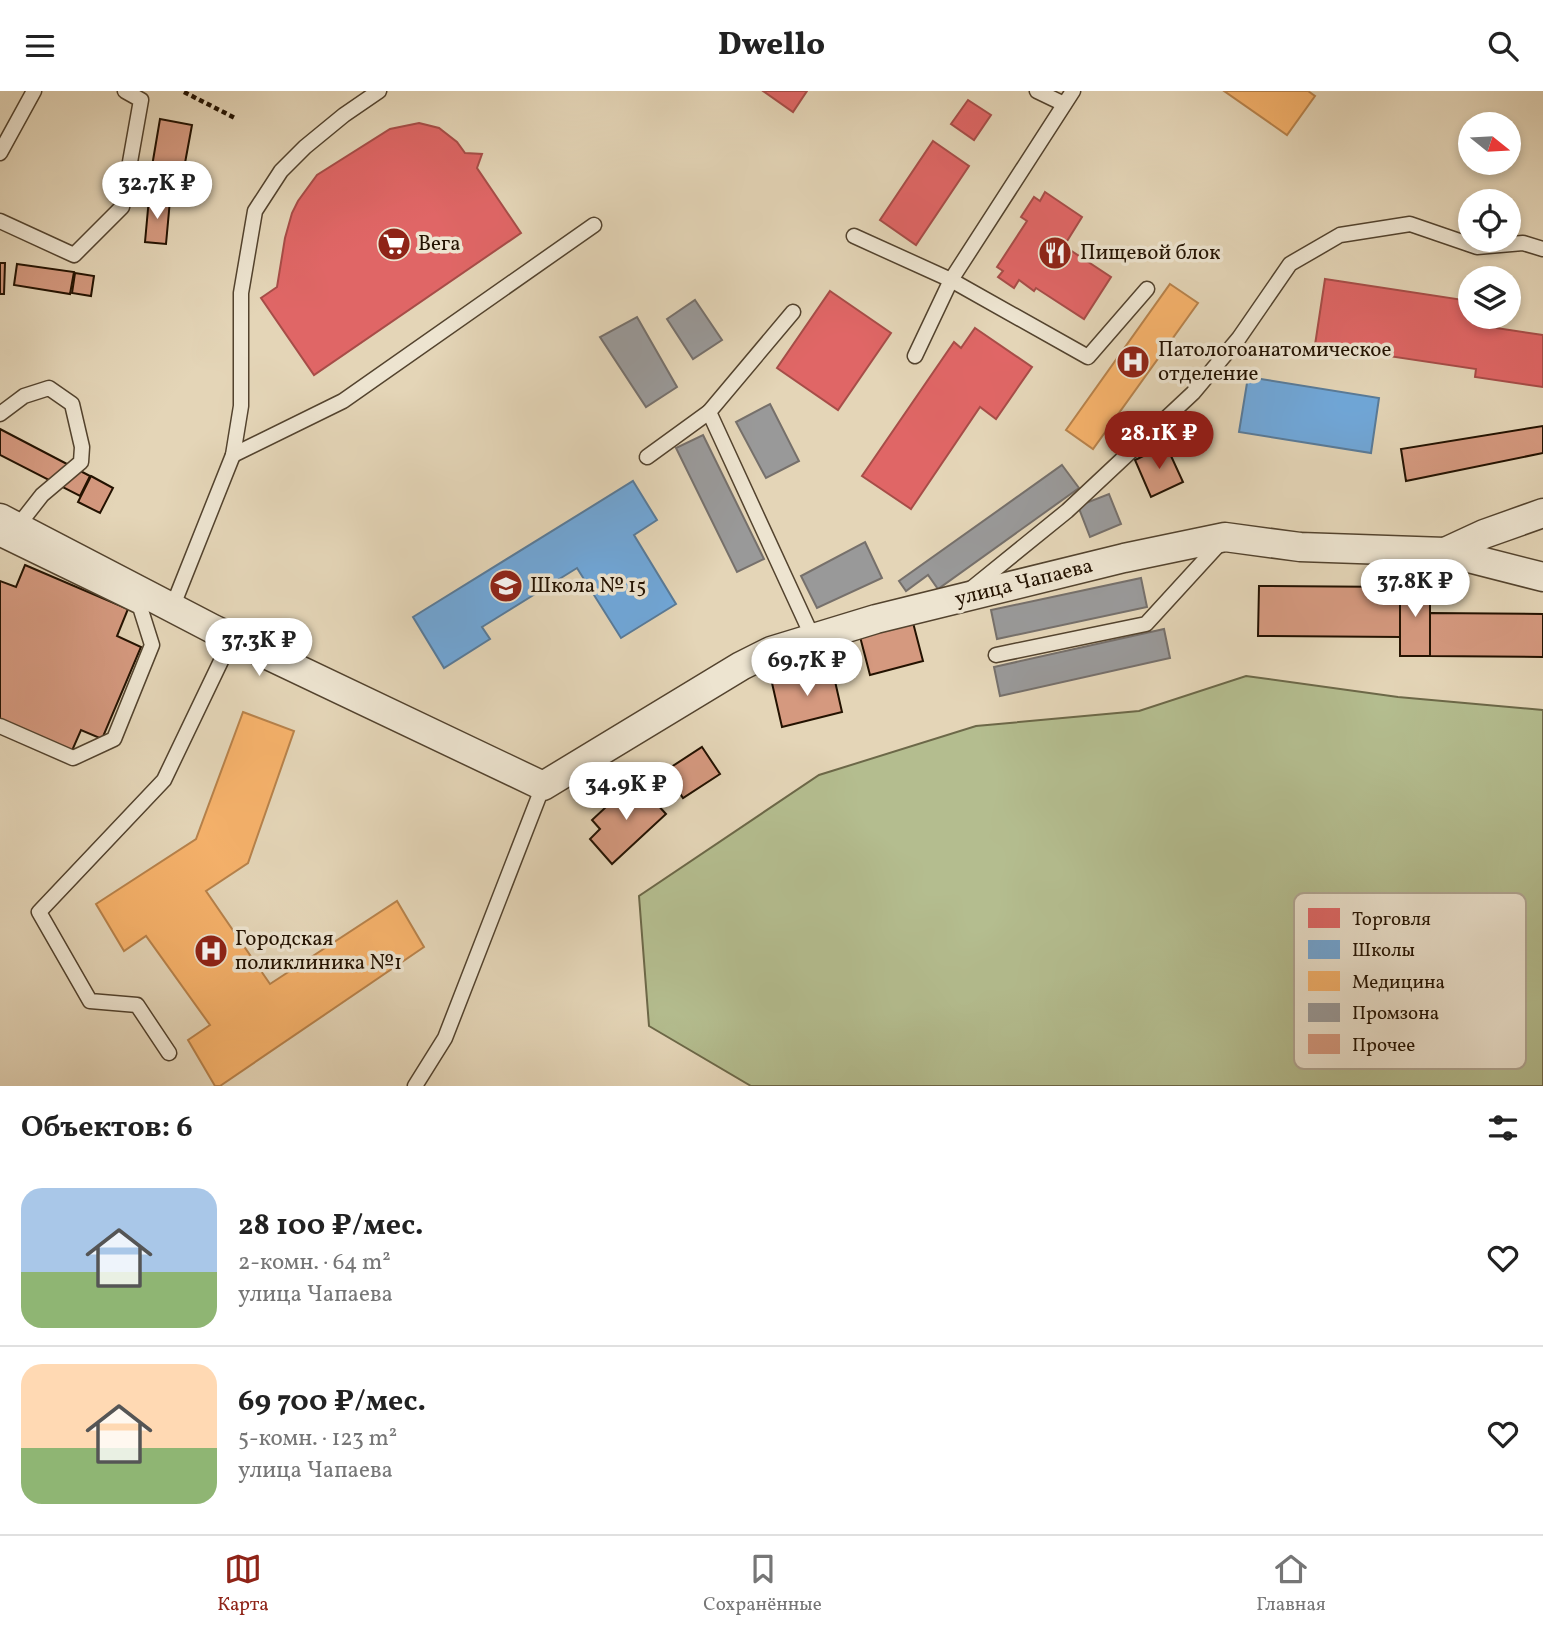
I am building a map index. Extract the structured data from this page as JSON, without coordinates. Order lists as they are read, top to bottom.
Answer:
{
  "streets": {
    "street": ["улица Чапаева"]
  },
  "places": {
    "supermarket": ["Вега"],
    "restaurant": ["Пищевой блок"],
    "hospital": ["Патологоанатомическое отделение", "Городская поликлиника №1"],
    "school or university": ["Школа № 15"]
  },
  "legend": [
    "Торговля",
    "Школы",
    "Медицина",
    "Промзона",
    "Прочее"
  ],
  "north": "right",
  "page": {
    "header": "Dwello",
    "price": [
      "32.7K ₽",
      "28.1K ₽",
      "37.8K ₽",
      "37.3K ₽",
      "69.7K ₽",
      "34.9K ₽"
    ],
    "heading": "Объектов: 6",
    "list": [
      {
        "name": "28 100 ₽/мес.",
        "note": "2-комн. · 64 m² · улица Чапаева"
      },
      {
        "name": "69 700 ₽/мес.",
        "note": "5-комн. · 123 m² · улица Чапаева"
      }
    ],
    "tabs": ["Карта", "Сохранённые", "Главная"]
  }
}
